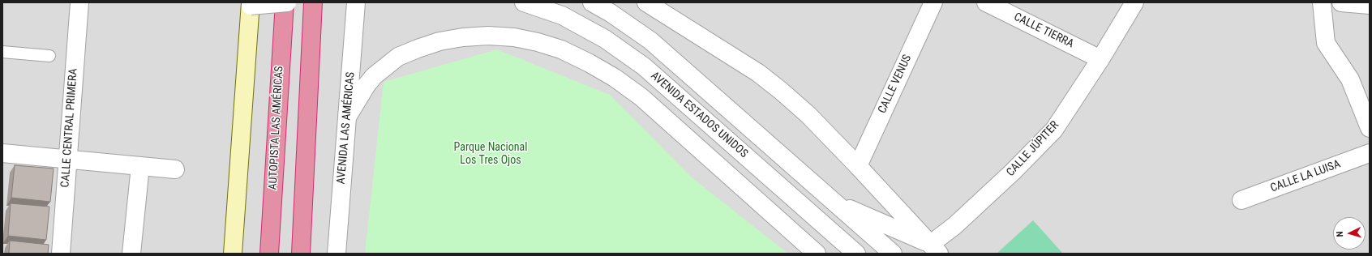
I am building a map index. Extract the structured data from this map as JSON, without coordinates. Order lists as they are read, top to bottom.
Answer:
{
  "streets": {
    "highway": ["AUTOPISTA LAS AMÉRICAS"],
    "street": [
      "CALLE TIERRA",
      "CALLE VENUS",
      "AVENIDA ESTADOS UNIDOS",
      "CALLE CENTRAL PRIMERA",
      "AVENIDA LAS AMÉRICAS",
      "CALLE JÚPITER",
      "CALLE LA LUISA"
    ]
  },
  "crossings": [
    ["CALLE TIERRA", "CALLE JÚPITER"]
  ],
  "parks": ["Parque Nacional Los Tres Ojos"],
  "north": "left"
}
